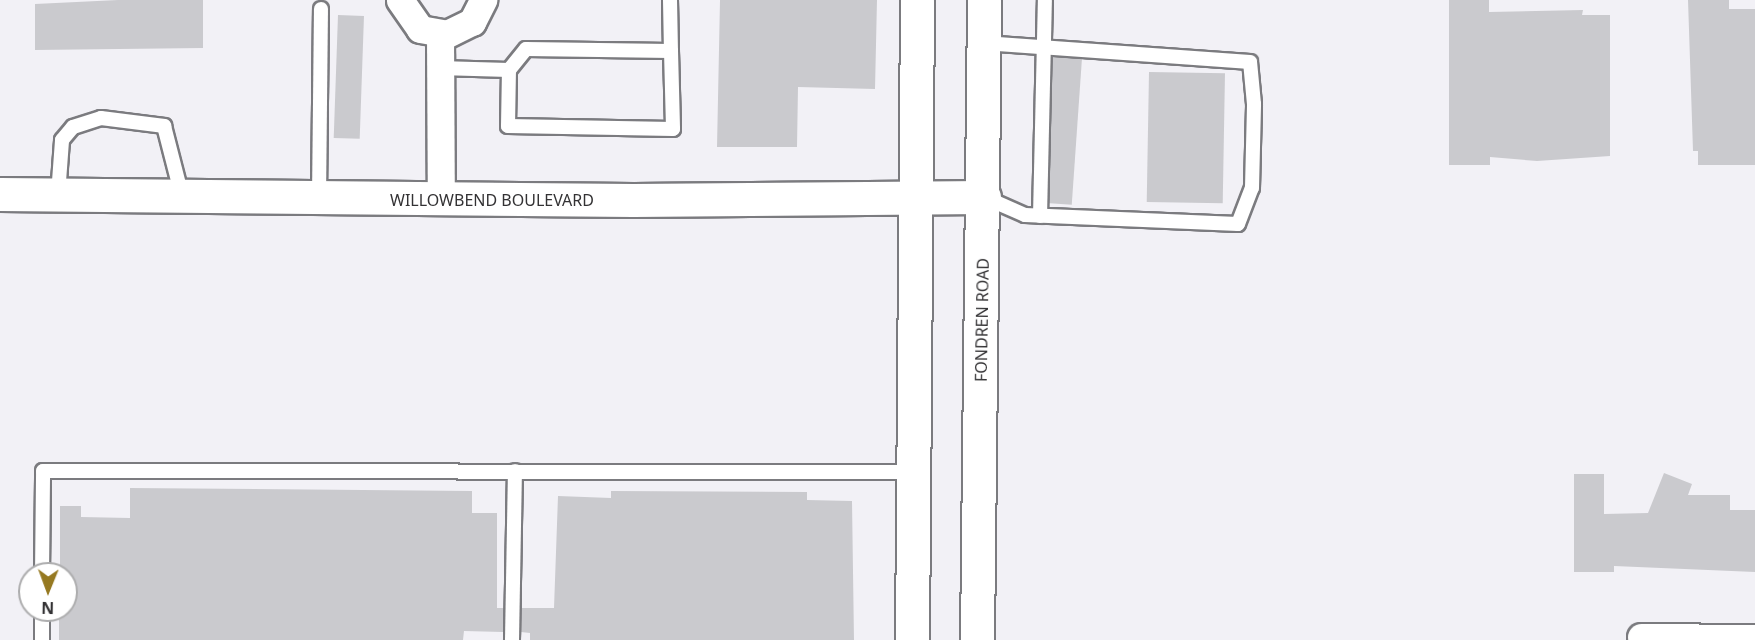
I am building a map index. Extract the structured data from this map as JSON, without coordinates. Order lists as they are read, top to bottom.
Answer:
{
  "streets": {
    "main road": ["WILLOWBEND BOULEVARD", "FONDREN ROAD"]
  },
  "crossings": [
    ["WILLOWBEND BOULEVARD", "FONDREN ROAD"]
  ],
  "north": "bottom"
}
